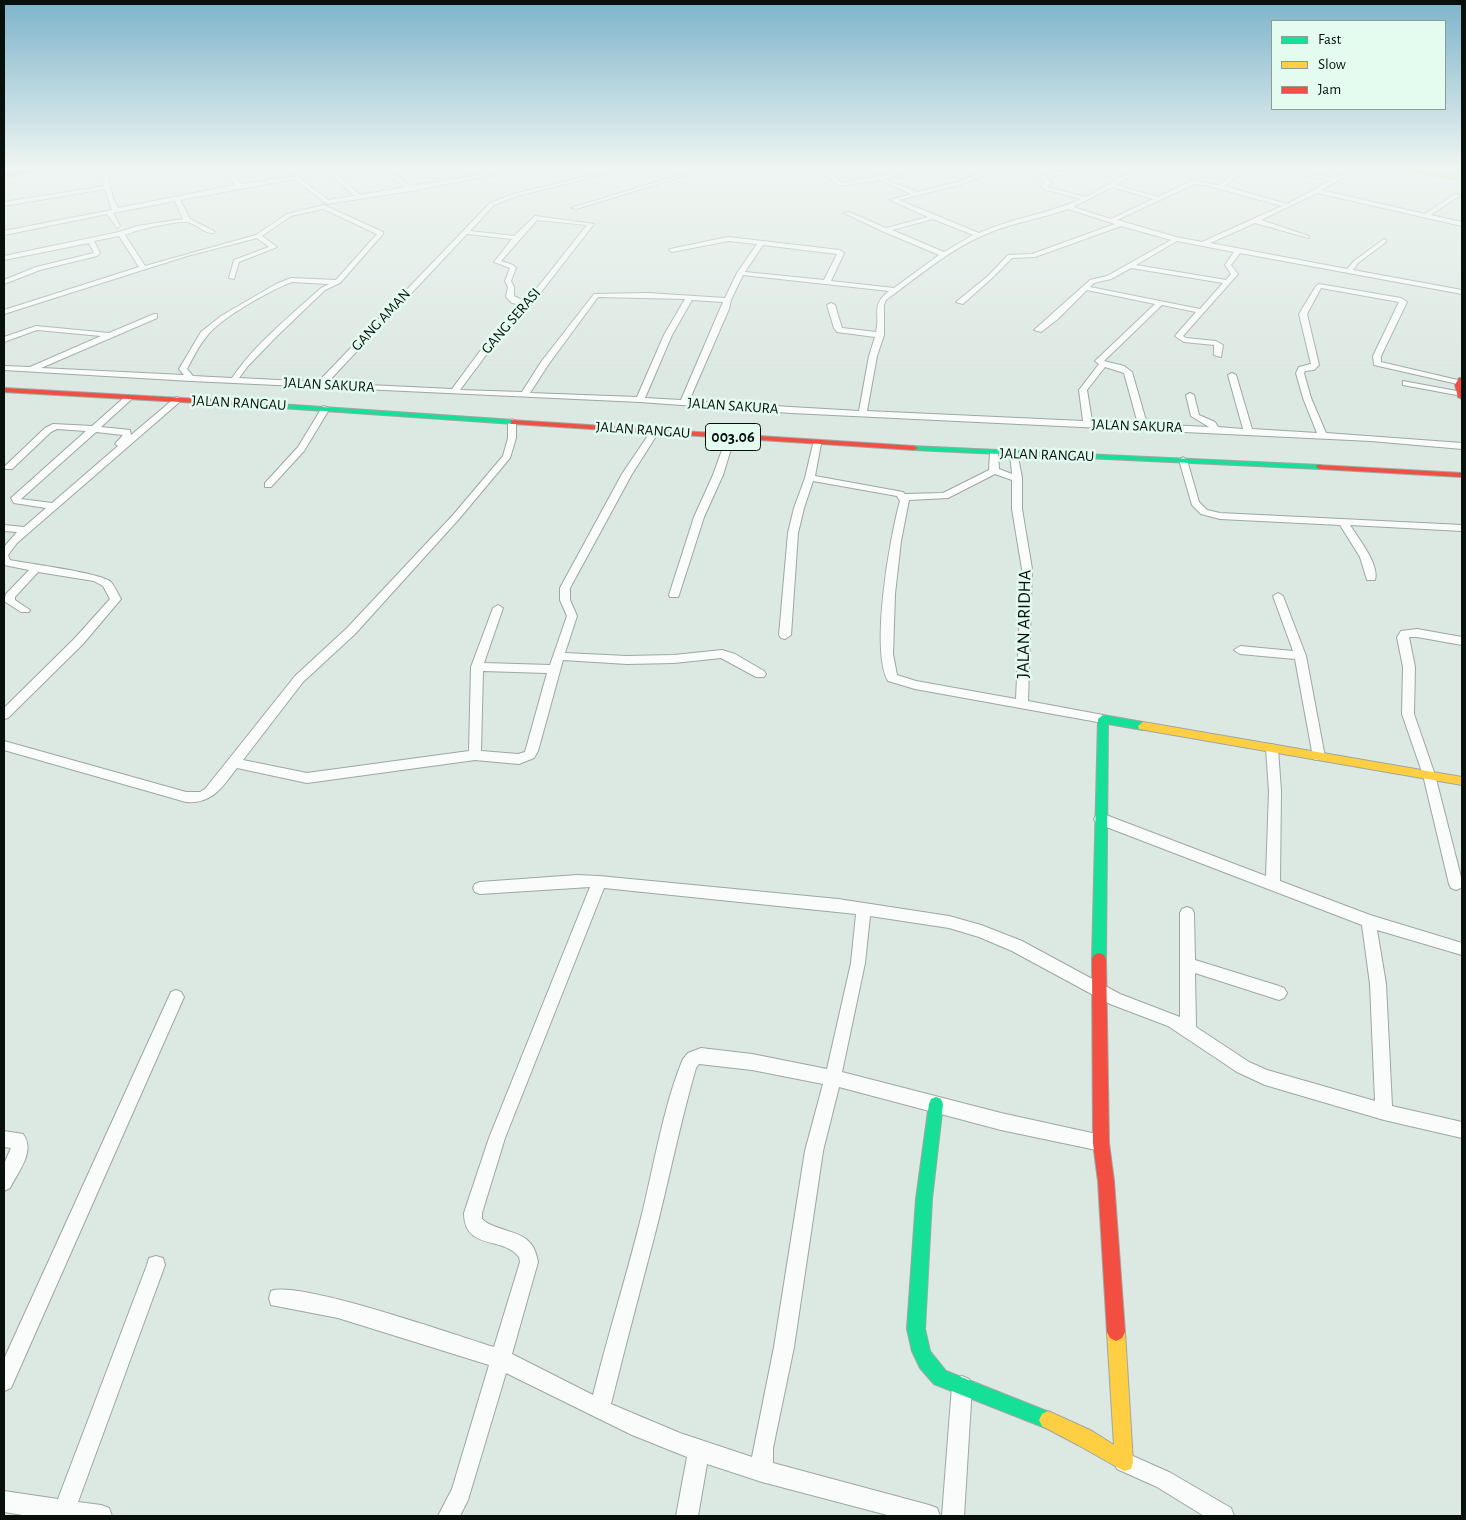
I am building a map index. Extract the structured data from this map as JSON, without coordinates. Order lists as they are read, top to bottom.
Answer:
{
  "streets": {
    "main road": ["JALAN RANGAU", "003.06"],
    "street": [
      "GANG AMAN",
      "GANG SERASI",
      "JALAN SAKURA",
      "JALAN ARIDHA"
    ]
  },
  "crossings": [
    ["GANG AMAN", "JALAN SAKURA"],
    ["GANG SERASI", "JALAN SAKURA"],
    ["JALAN RANGAU", "JALAN ARIDHA"]
  ],
  "legend": ["Fast", "Slow", "Jam"]
}
